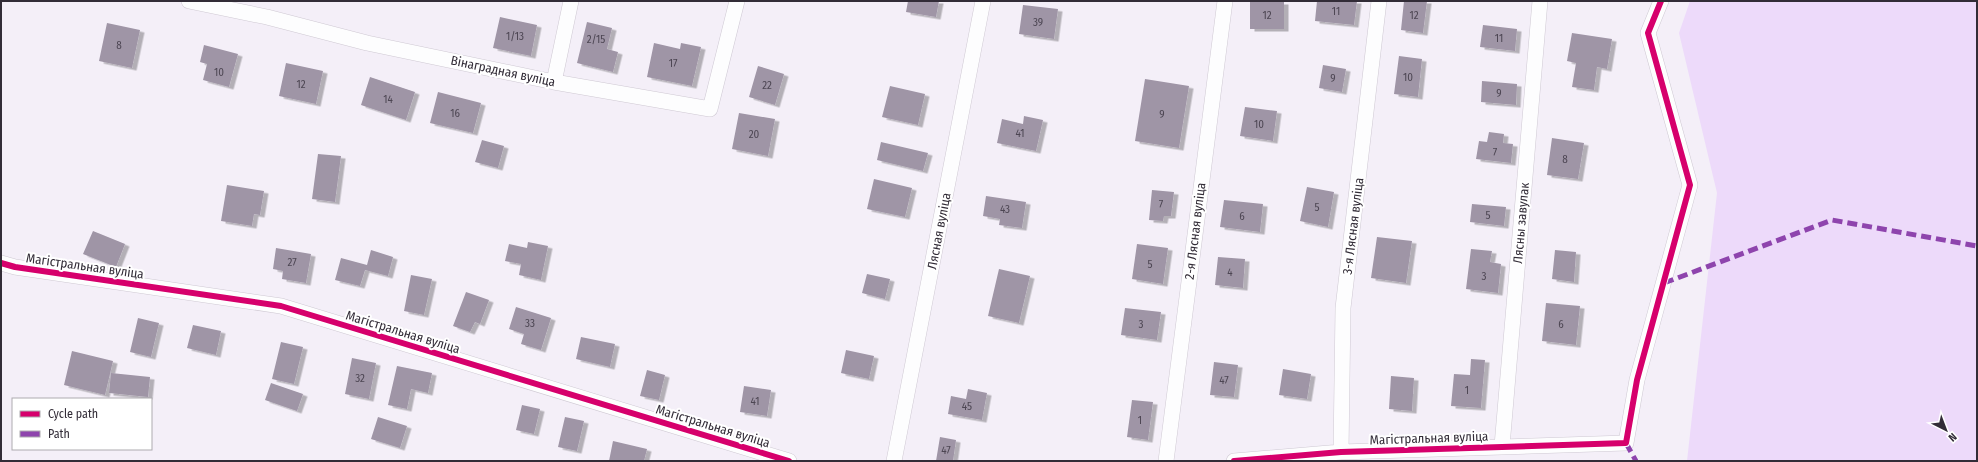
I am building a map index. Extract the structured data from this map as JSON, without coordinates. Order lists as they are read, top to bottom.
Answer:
{
  "streets": {
    "street": [
      "Вінаградная вуліца",
      "Лясны завулак",
      "3-я Лясная вуліца",
      "Лясная вуліца",
      "2-я Лясная вуліца",
      "Магістральная вуліца"
    ]
  },
  "crossings": [
    ["Лясны завулак", "Магістральная вуліца"],
    ["3-я Лясная вуліца", "Магістральная вуліца"]
  ],
  "house_numbers": [
    "11",
    "12",
    "12",
    "39",
    "1/13",
    "11",
    "2/15",
    "8",
    "17",
    "10",
    "10",
    "9",
    "12",
    "22",
    "9",
    "14",
    "16",
    "9",
    "10",
    "41",
    "20",
    "7",
    "8",
    "7",
    "5",
    "43",
    "5",
    "6",
    "27",
    "5",
    "4",
    "3",
    "33",
    "3",
    "6",
    "32",
    "47",
    "1",
    "41",
    "45",
    "1",
    "47"
  ],
  "legend": ["Cycle path", "Path"],
  "north": "bottom right"
}
